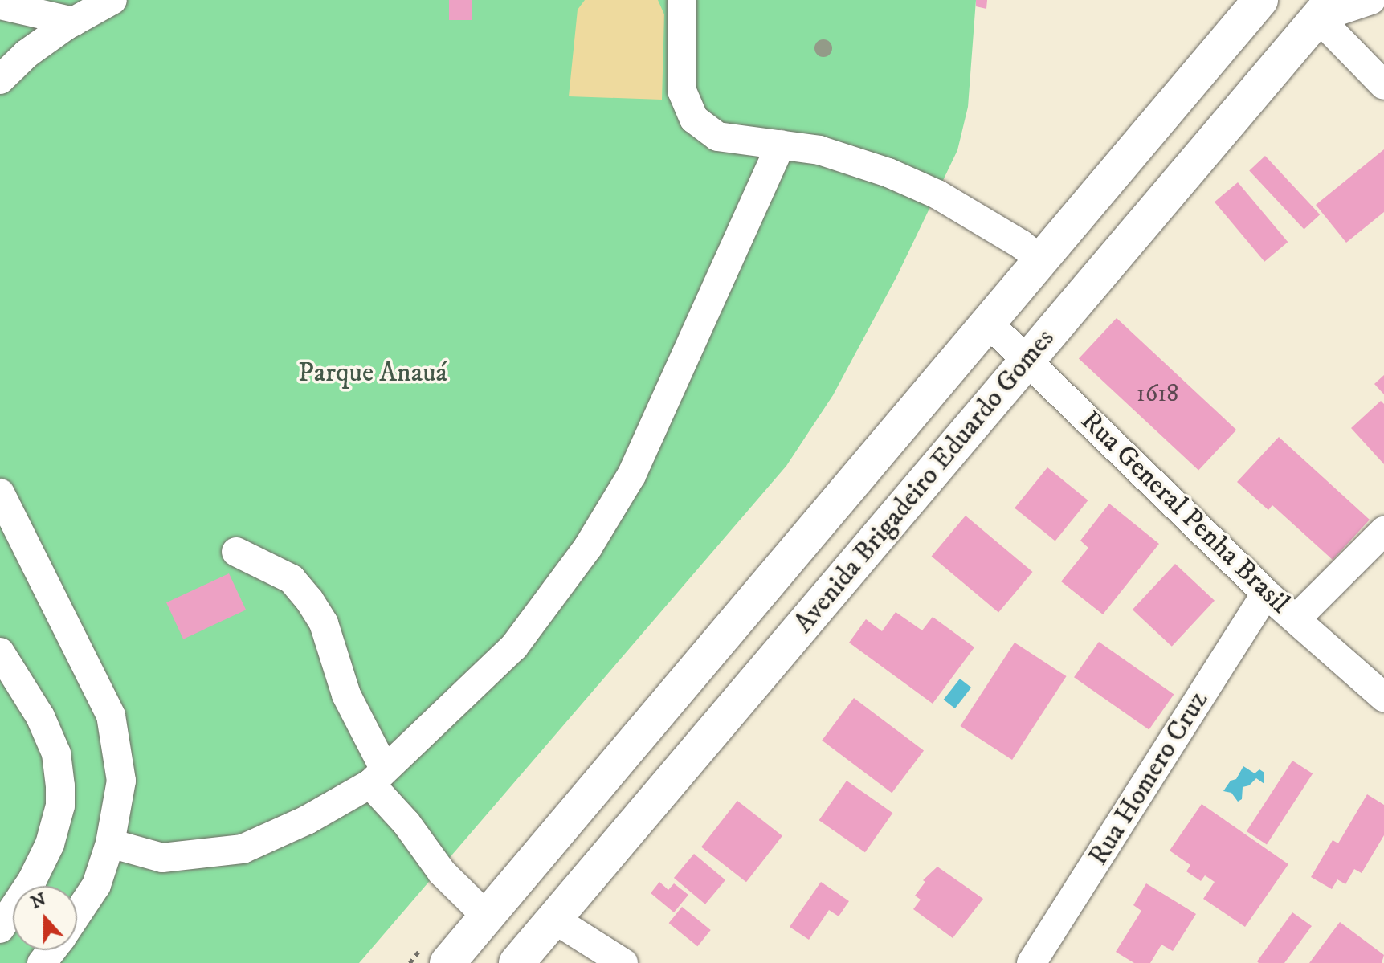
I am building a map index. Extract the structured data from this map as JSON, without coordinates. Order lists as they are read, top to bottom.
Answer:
{
  "streets": {
    "main road": ["Avenida Brigadeiro Eduardo Gomes"],
    "street": ["Rua General Penha Brasil", "Rua Homero Cruz"]
  },
  "crossings": [
    ["Avenida Brigadeiro Eduardo Gomes", "Rua General Penha Brasil"],
    ["Rua General Penha Brasil", "Rua Homero Cruz"]
  ],
  "parks": ["Parque Anauá"],
  "house_numbers": ["1618"],
  "north": "top"
}
